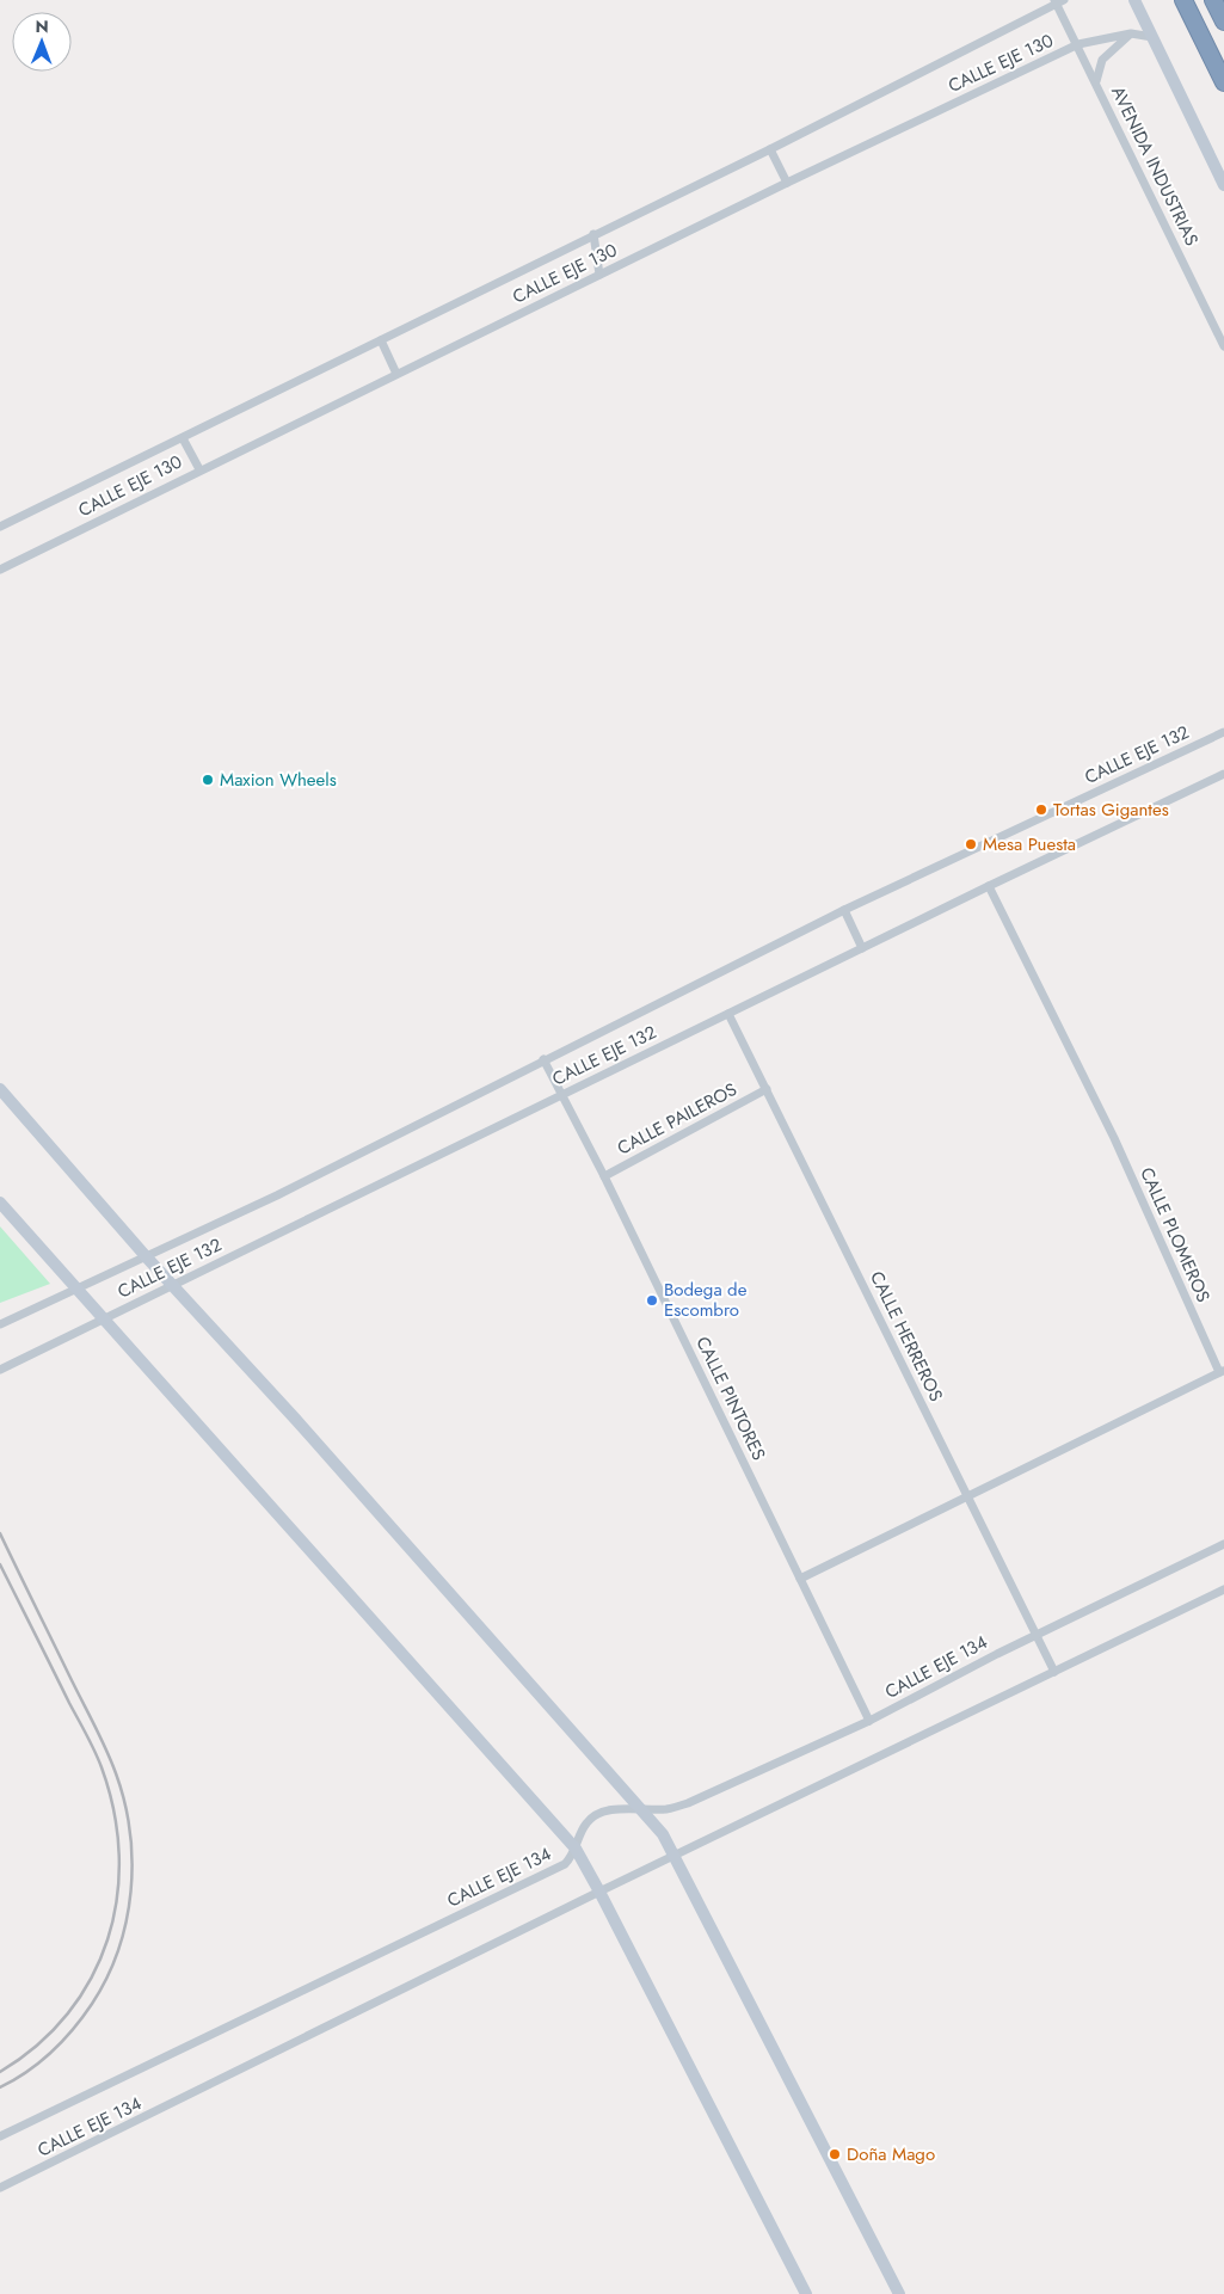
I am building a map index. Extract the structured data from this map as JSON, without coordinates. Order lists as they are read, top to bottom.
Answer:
{
  "streets": {
    "street": [
      "CALLE EJE 130",
      "AVENIDA INDUSTRIAS",
      "CALLE EJE 132",
      "CALLE PAILEROS",
      "CALLE PLOMEROS",
      "CALLE HERREROS",
      "CALLE PINTORES",
      "CALLE EJE 134"
    ]
  },
  "crossings": [
    ["CALLE EJE 130", "AVENIDA INDUSTRIAS"],
    ["CALLE EJE 132", "CALLE PLOMEROS"],
    ["CALLE EJE 132", "CALLE HERREROS"],
    ["CALLE EJE 132", "CALLE PINTORES"],
    ["CALLE PAILEROS", "CALLE HERREROS"],
    ["CALLE PAILEROS", "CALLE PINTORES"],
    ["CALLE PLOMEROS", "CALLE HERREROS"],
    ["CALLE PLOMEROS", "CALLE PINTORES"],
    ["CALLE HERREROS", "CALLE EJE 134"],
    ["CALLE PINTORES", "CALLE EJE 134"]
  ],
  "places": [
    "Maxion Wheels",
    "Tortas Gigantes",
    "Mesa Puesta",
    "Bodega de Escombro",
    "Doña Mago"
  ],
  "north": "top"
}
